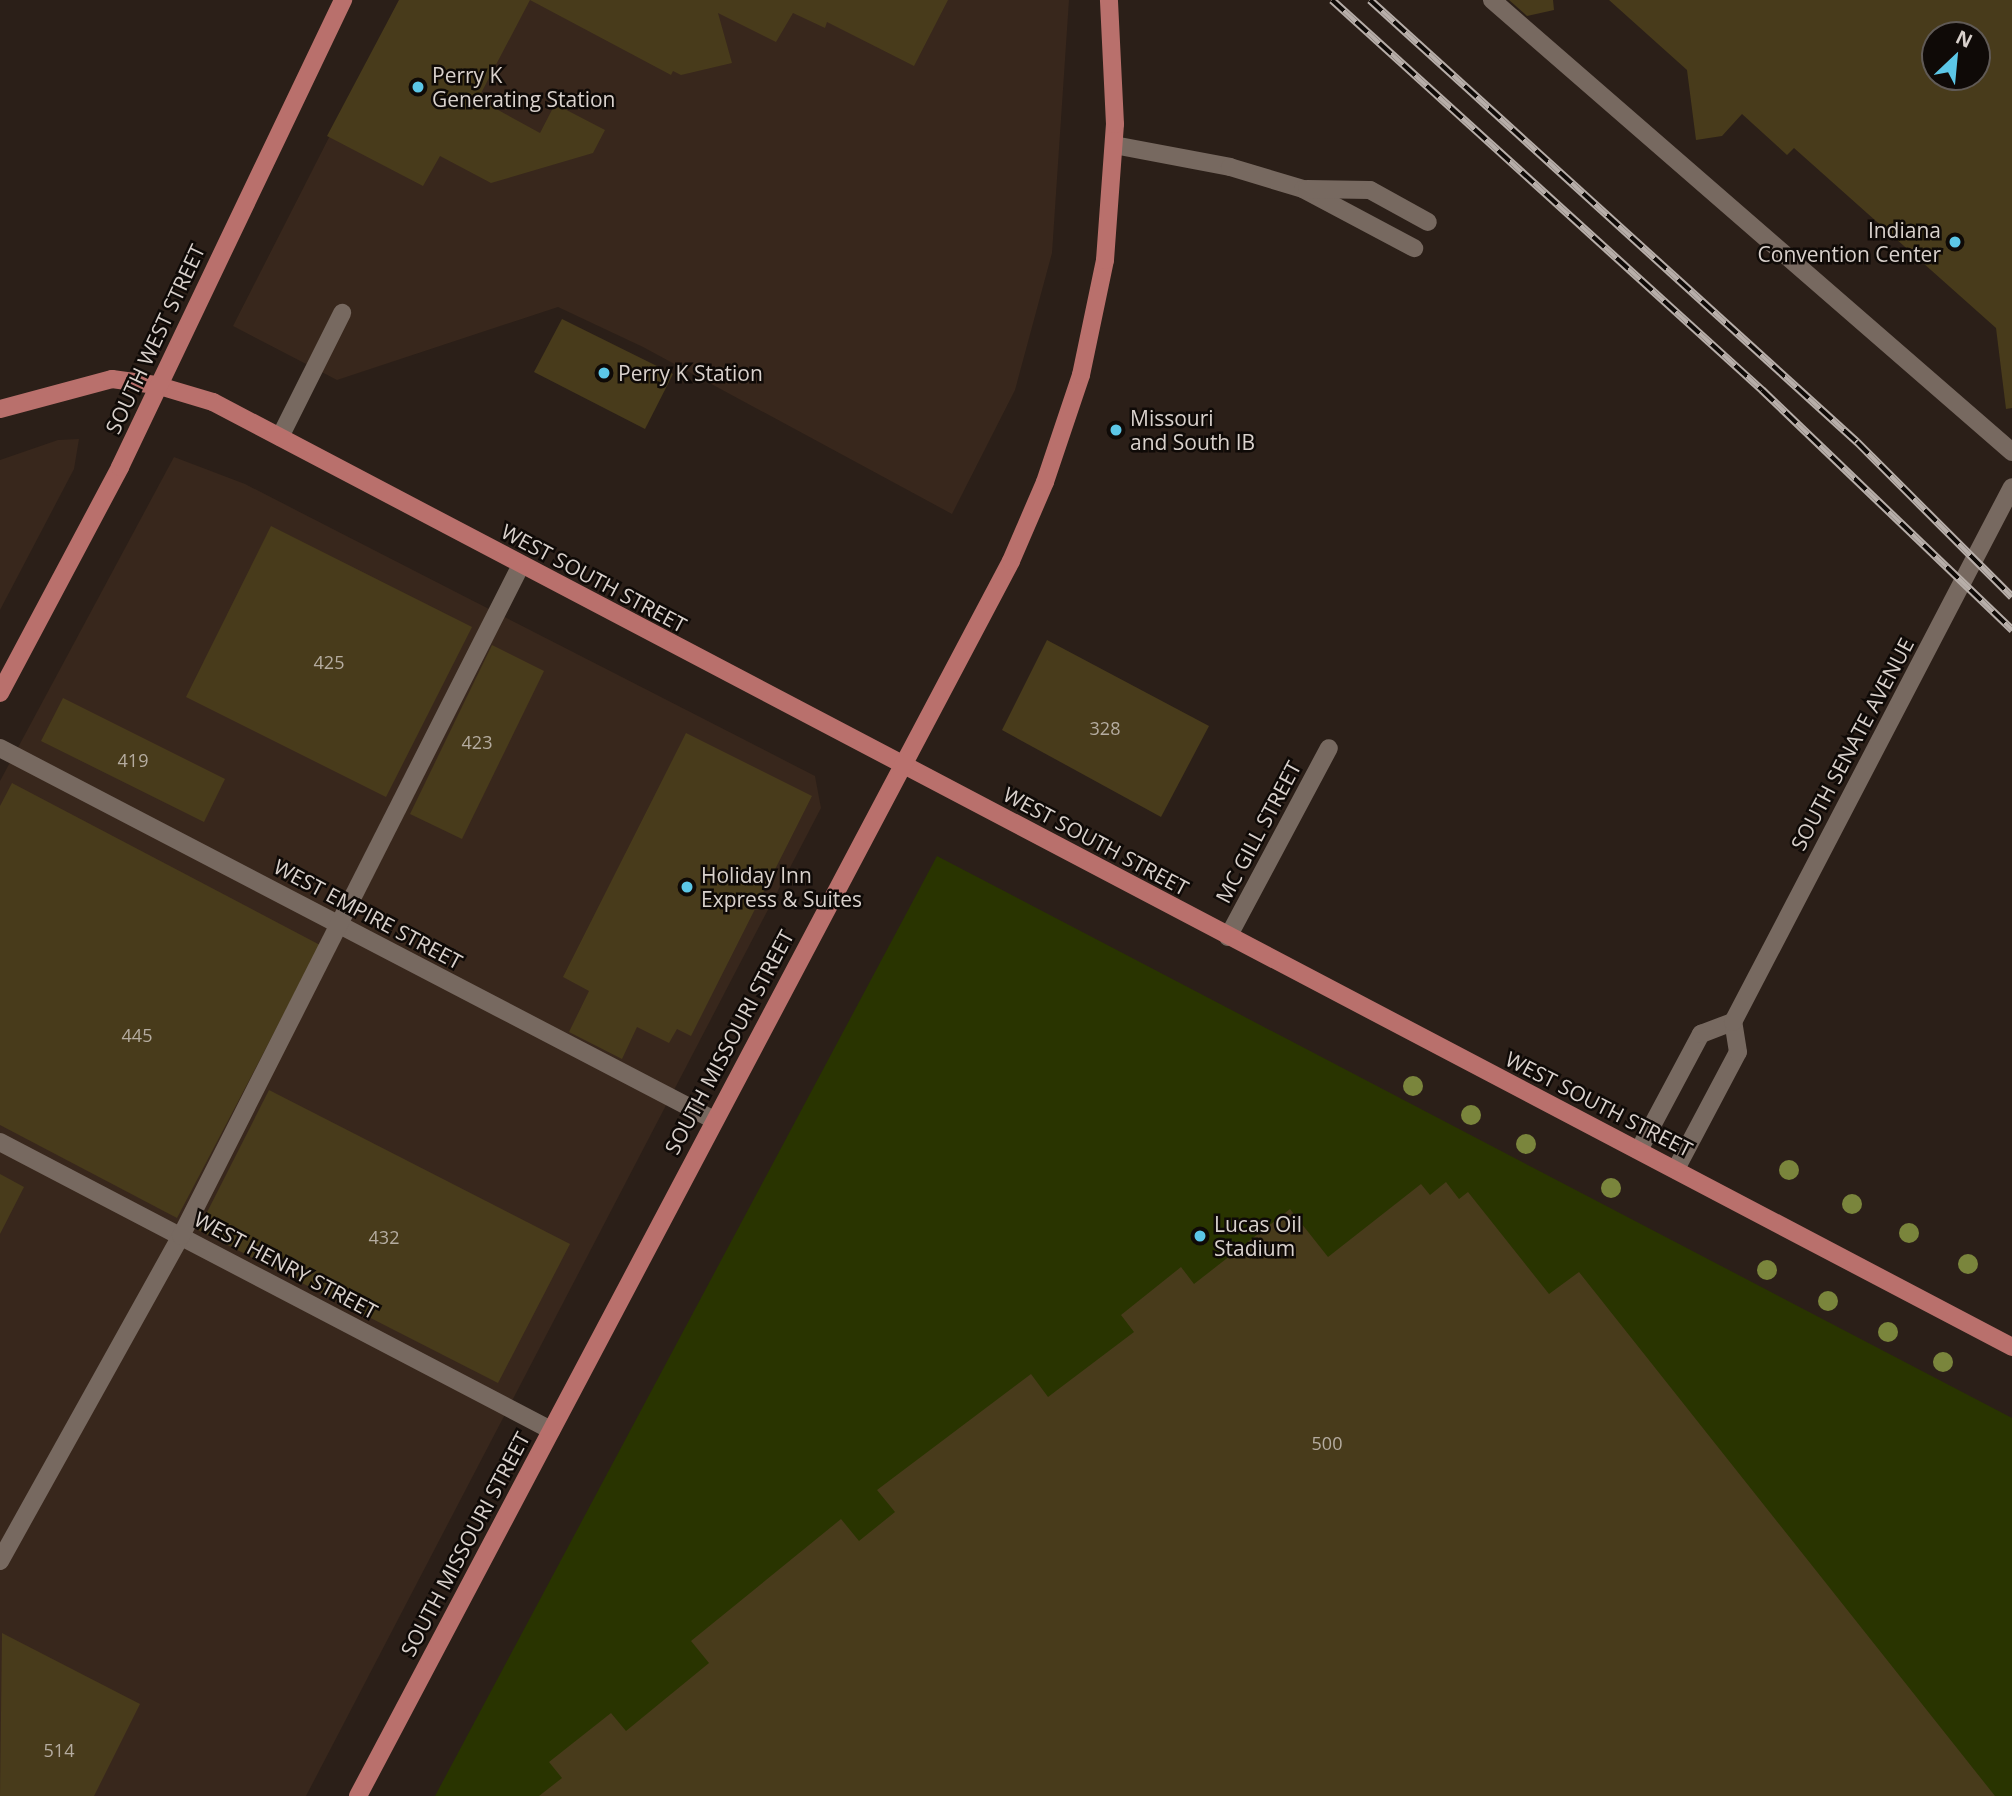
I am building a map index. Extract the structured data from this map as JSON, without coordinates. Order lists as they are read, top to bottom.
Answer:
{
  "streets": {
    "main road": ["SOUTH WEST STREET", "WEST SOUTH STREET", "SOUTH MISSOURI STREET"],
    "street": [
      "SOUTH SENATE AVENUE",
      "MC GILL STREET",
      "WEST EMPIRE STREET",
      "WEST HENRY STREET"
    ]
  },
  "crossings": [
    ["SOUTH WEST STREET", "WEST SOUTH STREET"],
    ["WEST SOUTH STREET", "MC GILL STREET"],
    ["WEST SOUTH STREET", "SOUTH MISSOURI STREET"],
    ["WEST EMPIRE STREET", "SOUTH MISSOURI STREET"],
    ["SOUTH MISSOURI STREET", "WEST HENRY STREET"]
  ],
  "places": [
    "Perry K Generating Station",
    "Indiana Convention Center",
    "Perry K Station",
    "Missouri and South IB",
    "Holiday Inn Express & Suites",
    "Lucas Oil Stadium"
  ],
  "house_numbers": [
    "425",
    "328",
    "423",
    "419",
    "445",
    "432",
    "500",
    "514"
  ],
  "north": "top right"
}
